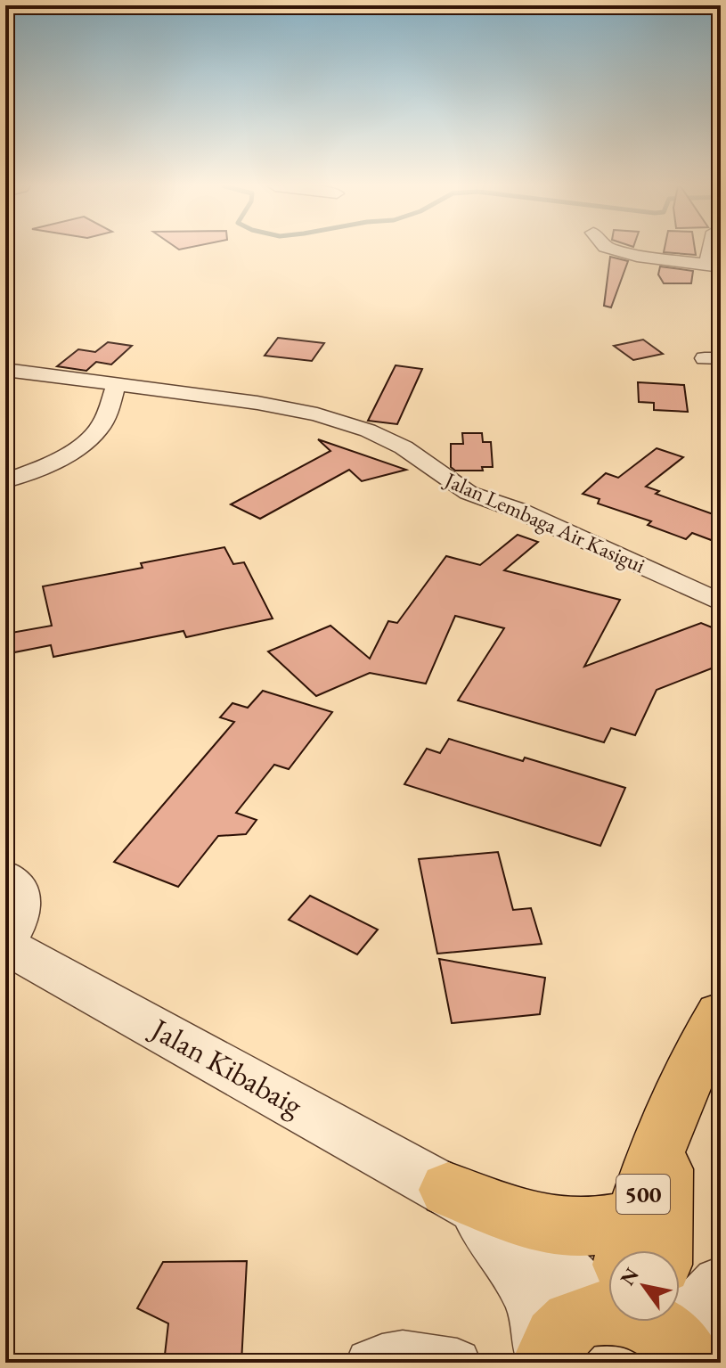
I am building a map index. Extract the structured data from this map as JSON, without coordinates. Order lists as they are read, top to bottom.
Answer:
{
  "streets": {
    "main road": ["500"],
    "street": ["Jalan Lembaga Air Kasigui", "Jalan Kibabaig"]
  },
  "north": "top left"
}
